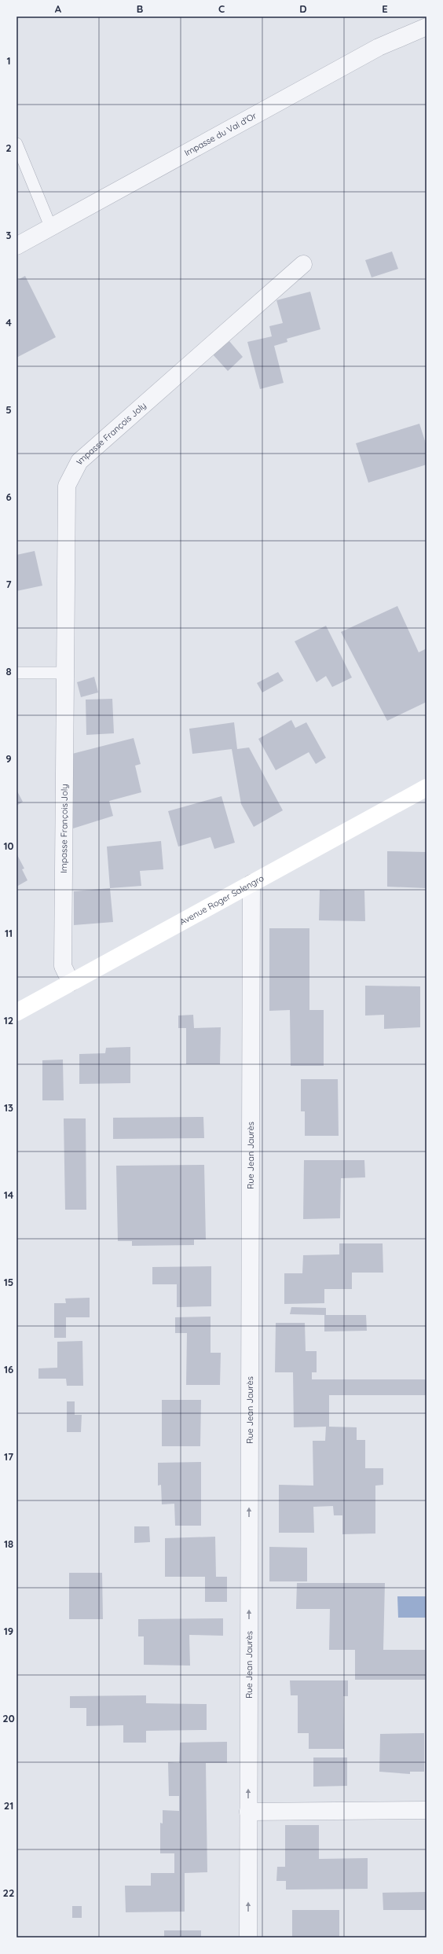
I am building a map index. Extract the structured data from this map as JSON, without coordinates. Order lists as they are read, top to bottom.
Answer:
{
  "streets": {
    "street": [
      "Impasse du Val d'Or",
      "Impasse François Joly",
      "Avenue Roger Salengro",
      "Rue Jean Jaurès"
    ]
  },
  "crossings": [
    ["Impasse François Joly", "Avenue Roger Salengro"],
    ["Avenue Roger Salengro", "Rue Jean Jaurès"]
  ],
  "one_way": ["Rue Jean Jaurès"],
  "grid": {
    "columns": [
      "A",
      "B",
      "C",
      "D",
      "E"
    ],
    "rows": [
      "1",
      "2",
      "3",
      "4",
      "5",
      "6",
      "7",
      "8",
      "9",
      "10",
      "11",
      "12",
      "13",
      "14",
      "15",
      "16",
      "17",
      "18",
      "19",
      "20",
      "21",
      "22"
    ]
  }
}
